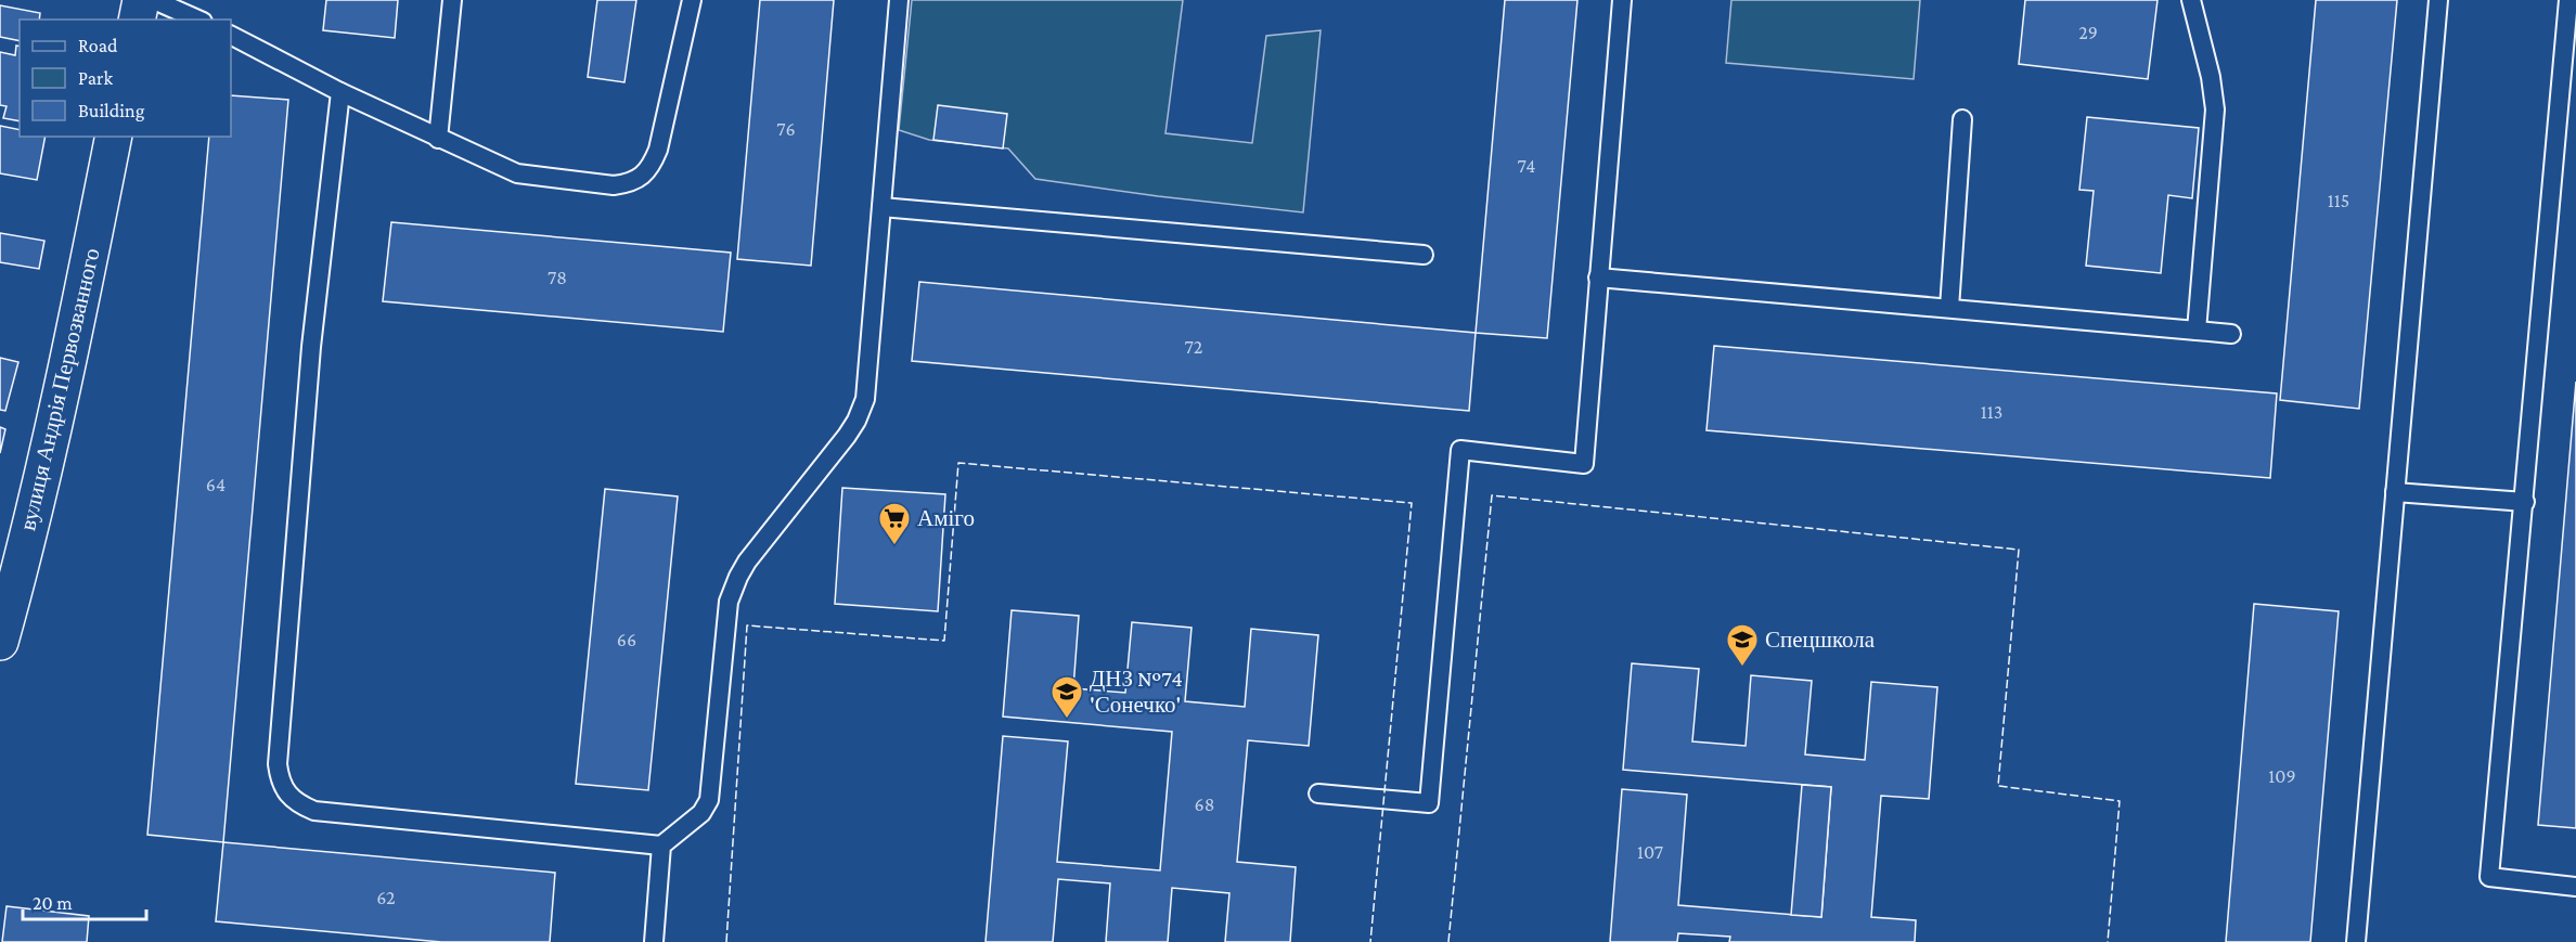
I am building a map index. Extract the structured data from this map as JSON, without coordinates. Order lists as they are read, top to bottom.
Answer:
{
  "streets": {
    "street": ["вулиця Андрія Первозванного"]
  },
  "places": {
    "supermarket": ["Аміго"],
    "school or university": ["Спецшкола", "ДНЗ №74 'Сонечко'"]
  },
  "house_numbers": [
    "29",
    "76",
    "74",
    "115",
    "78",
    "72",
    "113",
    "64",
    "66",
    "109",
    "68",
    "107",
    "62"
  ],
  "legend": ["Road", "Park", "Building"],
  "scale_bar": "20 m"
}
